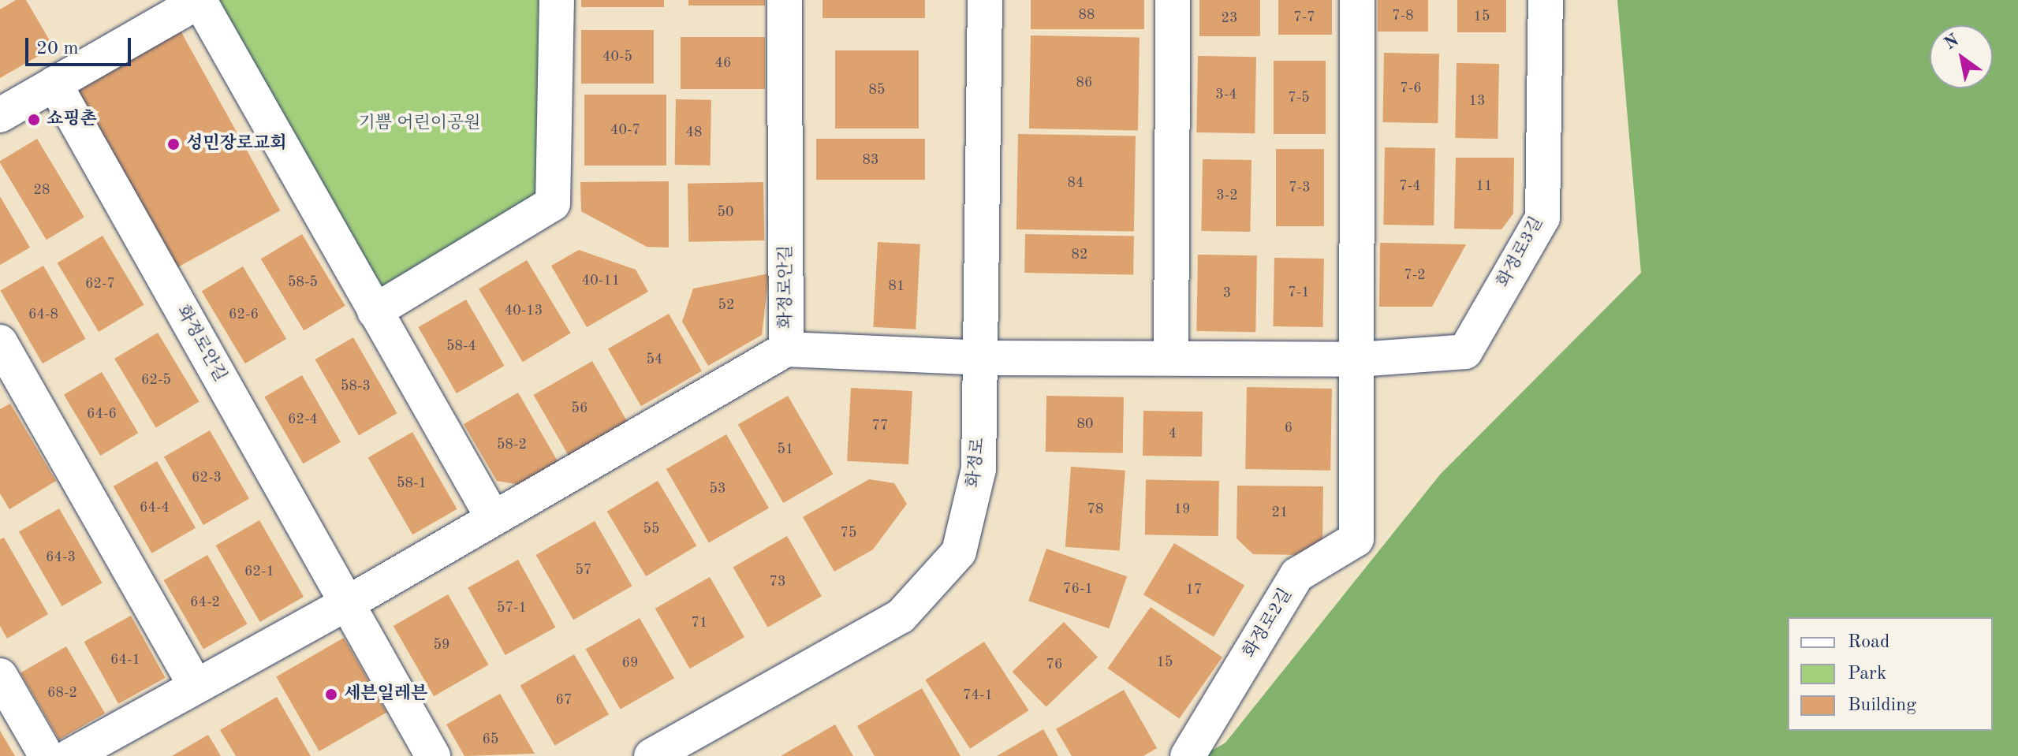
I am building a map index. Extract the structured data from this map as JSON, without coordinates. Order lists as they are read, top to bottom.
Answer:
{
  "streets": {
    "street": [
      "화정로3길",
      "화정로안길",
      "화정로",
      "화정로2길"
    ]
  },
  "crossings": [
    ["화정로3길", "화정로안길"],
    ["화정로3길", "화정로"],
    ["화정로3길", "화정로2길"]
  ],
  "parks": ["기쁨 어린이공원"],
  "places": ["쇼핑촌", "성민장로교회", "세븐일레븐"],
  "house_numbers": [
    "88",
    "7-8",
    "15",
    "7-7",
    "23",
    "40-5",
    "46",
    "86",
    "7-6",
    "85",
    "3-4",
    "7-5",
    "13",
    "40-7",
    "48",
    "83",
    "84",
    "7-4",
    "11",
    "7-3",
    "28",
    "3-2",
    "50",
    "82",
    "7-2",
    "40-11",
    "58-5",
    "62-7",
    "81",
    "7-1",
    "3",
    "52",
    "40-13",
    "64-8",
    "62-6",
    "58-4",
    "54",
    "62-5",
    "58-3",
    "56",
    "64-6",
    "62-4",
    "80",
    "77",
    "6",
    "4",
    "58-2",
    "51",
    "62-3",
    "58-1",
    "53",
    "64-4",
    "78",
    "19",
    "21",
    "55",
    "75",
    "64-3",
    "57",
    "62-1",
    "73",
    "76-1",
    "17",
    "64-2",
    "57-1",
    "71",
    "59",
    "64-1",
    "15",
    "69",
    "76",
    "68-2",
    "74-1",
    "67",
    "65"
  ],
  "legend": ["Road", "Park", "Building"],
  "scale_bar": "20 m",
  "north": "top left"
}
